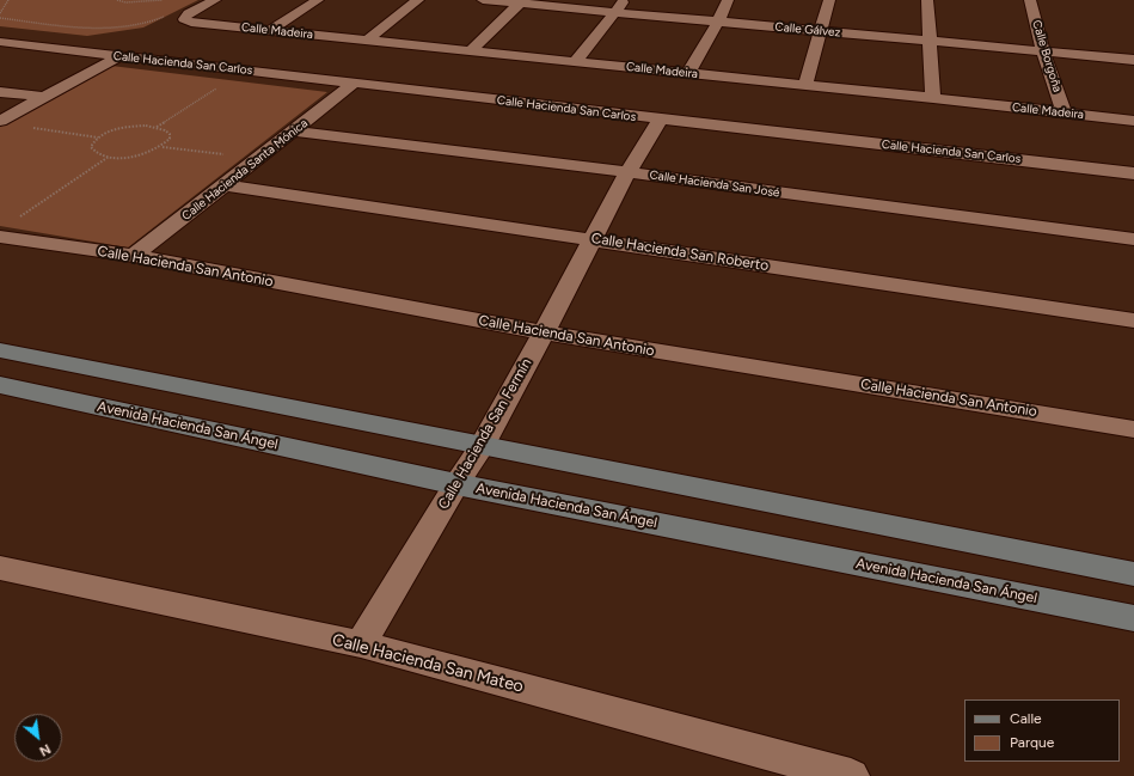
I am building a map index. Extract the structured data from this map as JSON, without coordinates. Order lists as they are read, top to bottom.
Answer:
{
  "streets": {
    "street": [
      "Calle Gálvez",
      "Calle Madeira",
      "Calle Borgoña",
      "Calle Hacienda San Carlos",
      "Calle Hacienda Santa Mónica",
      "Calle Hacienda San José",
      "Calle Hacienda San Roberto",
      "Calle Hacienda San Antonio",
      "Avenida Hacienda San Ángel",
      "Calle Hacienda San Fermín",
      "Calle Hacienda San Mateo"
    ]
  },
  "crossings": [
    ["Calle Gálvez", "Calle Borgoña"],
    ["Calle Madeira", "Calle Borgoña"],
    ["Calle Hacienda San Carlos", "Calle Hacienda Santa Mónica"],
    ["Calle Hacienda San Carlos", "Calle Hacienda San Fermín"],
    ["Calle Hacienda Santa Mónica", "Calle Hacienda San José"],
    ["Calle Hacienda Santa Mónica", "Calle Hacienda San Roberto"],
    ["Calle Hacienda Santa Mónica", "Calle Hacienda San Antonio"],
    ["Calle Hacienda San José", "Calle Hacienda San Fermín"],
    ["Calle Hacienda San Roberto", "Calle Hacienda San Fermín"],
    ["Calle Hacienda San Antonio", "Calle Hacienda San Fermín"],
    ["Avenida Hacienda San Ángel", "Calle Hacienda San Fermín"],
    ["Calle Hacienda San Fermín", "Calle Hacienda San Mateo"]
  ],
  "legend": ["Calle", "Parque"],
  "north": "bottom right"
}
